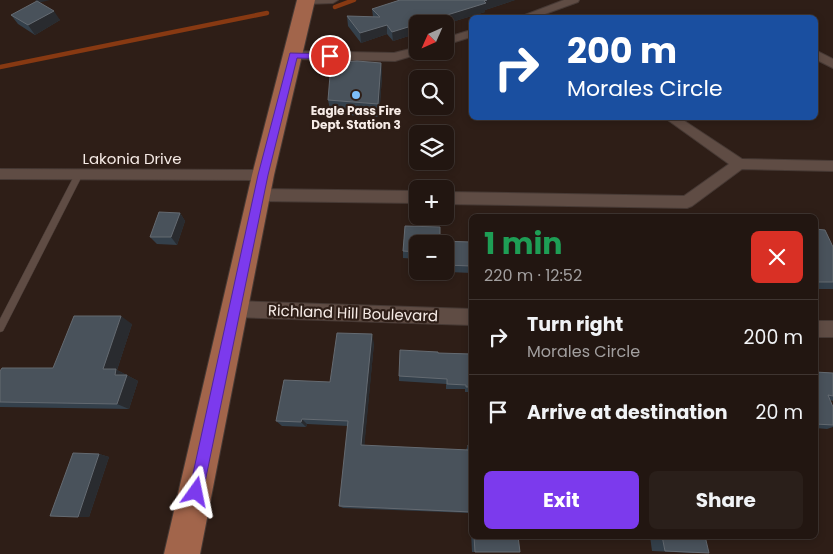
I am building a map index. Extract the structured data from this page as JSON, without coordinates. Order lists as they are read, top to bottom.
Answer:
{
  "streets": {
    "street": ["Lakonia Drive", "Richland Hill Boulevard"]
  },
  "places": ["Eagle Pass Fire Dept. Station 3"],
  "north": "bottom left",
  "page": {
    "map_buttons": ["+", "−"],
    "turn": ["200 m", "Morales Circle"],
    "heading": ["1 min", "220 m · 12:52"],
    "list": [
      {
        "name": "Turn right",
        "note": "Morales Circle",
        "value": "200 m"
      },
      {
        "name": "Arrive at destination",
        "value": "20 m"
      }
    ],
    "buttons": ["Exit", "Share"]
  }
}
